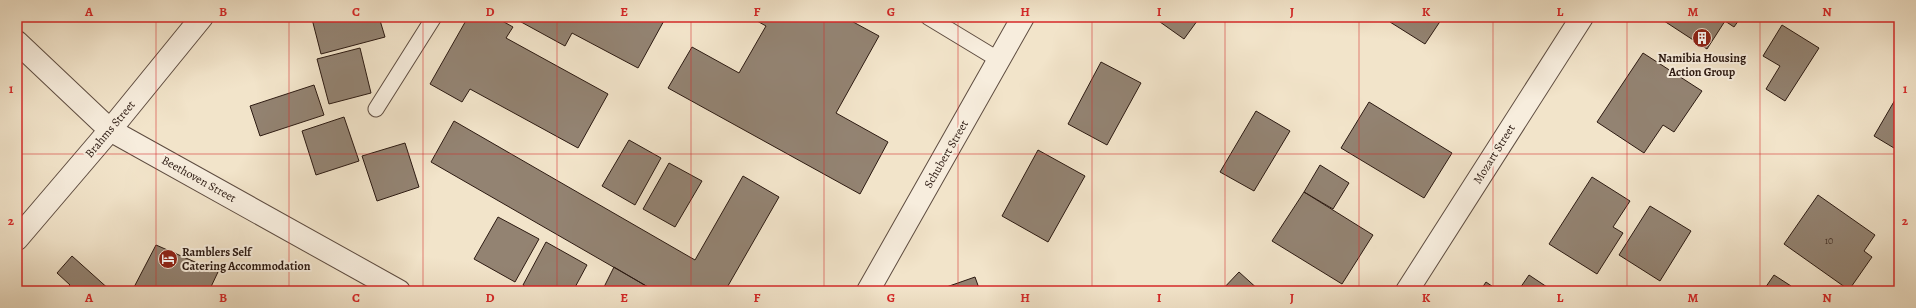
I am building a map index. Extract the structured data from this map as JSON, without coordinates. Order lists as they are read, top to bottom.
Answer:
{
  "streets": {
    "street": [
      "Brahms Street",
      "Schubert Street",
      "Mozart Street",
      "Beethoven Street"
    ]
  },
  "crossings": [
    ["Brahms Street", "Beethoven Street"]
  ],
  "places": {
    "building": ["Namibia Housing Action Group"],
    "hotel": ["Ramblers Self Catering Accommodation"]
  },
  "house_numbers": ["10"],
  "grid": {
    "columns": [
      "A",
      "B",
      "C",
      "D",
      "E",
      "F",
      "G",
      "H",
      "I",
      "J",
      "K",
      "L",
      "M",
      "N"
    ],
    "rows": ["1", "2"]
  }
}
